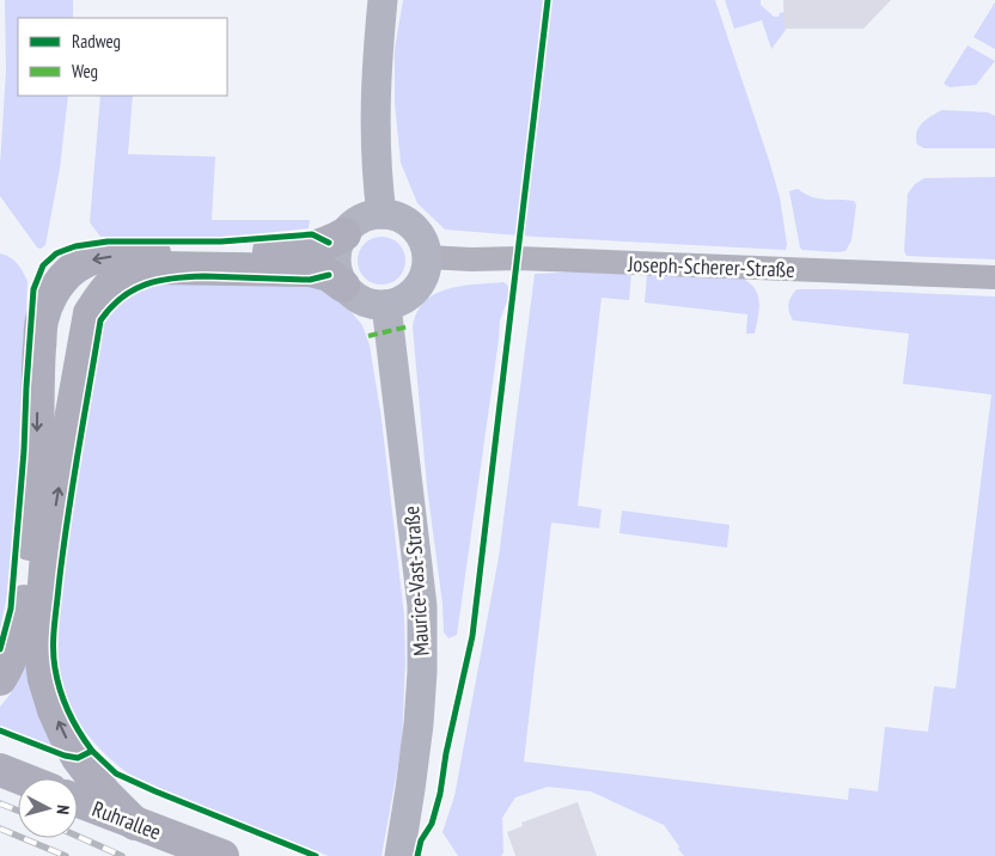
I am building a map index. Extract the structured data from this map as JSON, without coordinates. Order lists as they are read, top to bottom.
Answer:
{
  "streets": {
    "highway": ["Ruhrallee"],
    "main road": ["Maurice-Vast-Straße"],
    "street": ["Joseph-Scherer-Straße"]
  },
  "crossings": [
    ["Joseph-Scherer-Straße", "Maurice-Vast-Straße"]
  ],
  "legend": ["Radweg", "Weg"],
  "north": "right"
}
